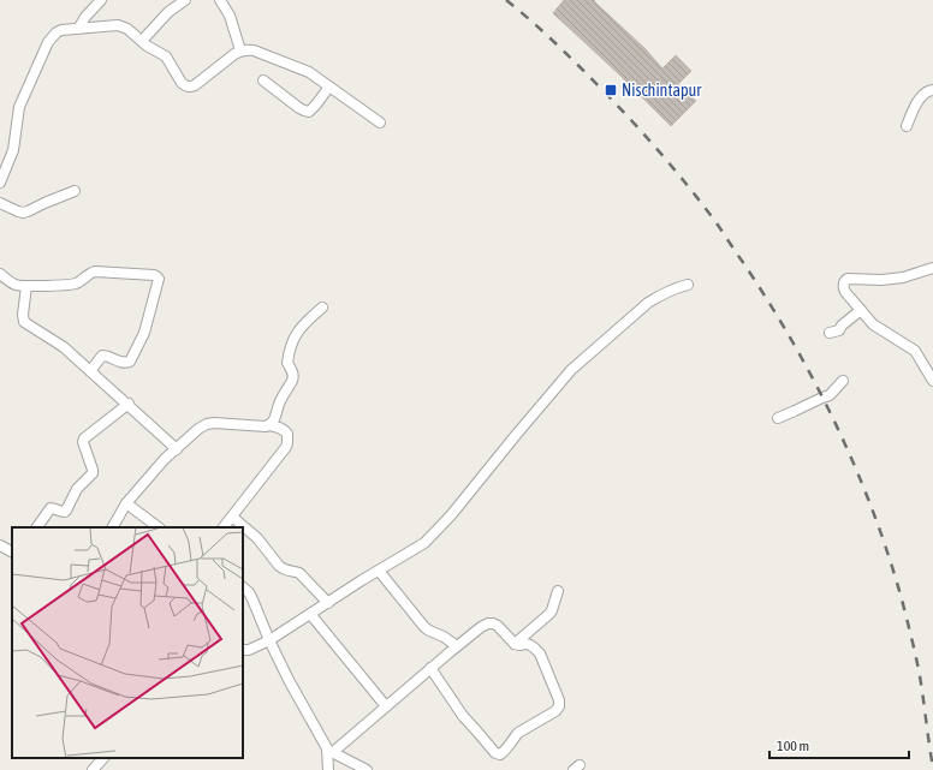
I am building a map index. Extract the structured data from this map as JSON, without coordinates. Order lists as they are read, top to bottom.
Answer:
{
  "places": {
    "transit": ["Nischintapur"]
  },
  "scale_bar": "100 m"
}
